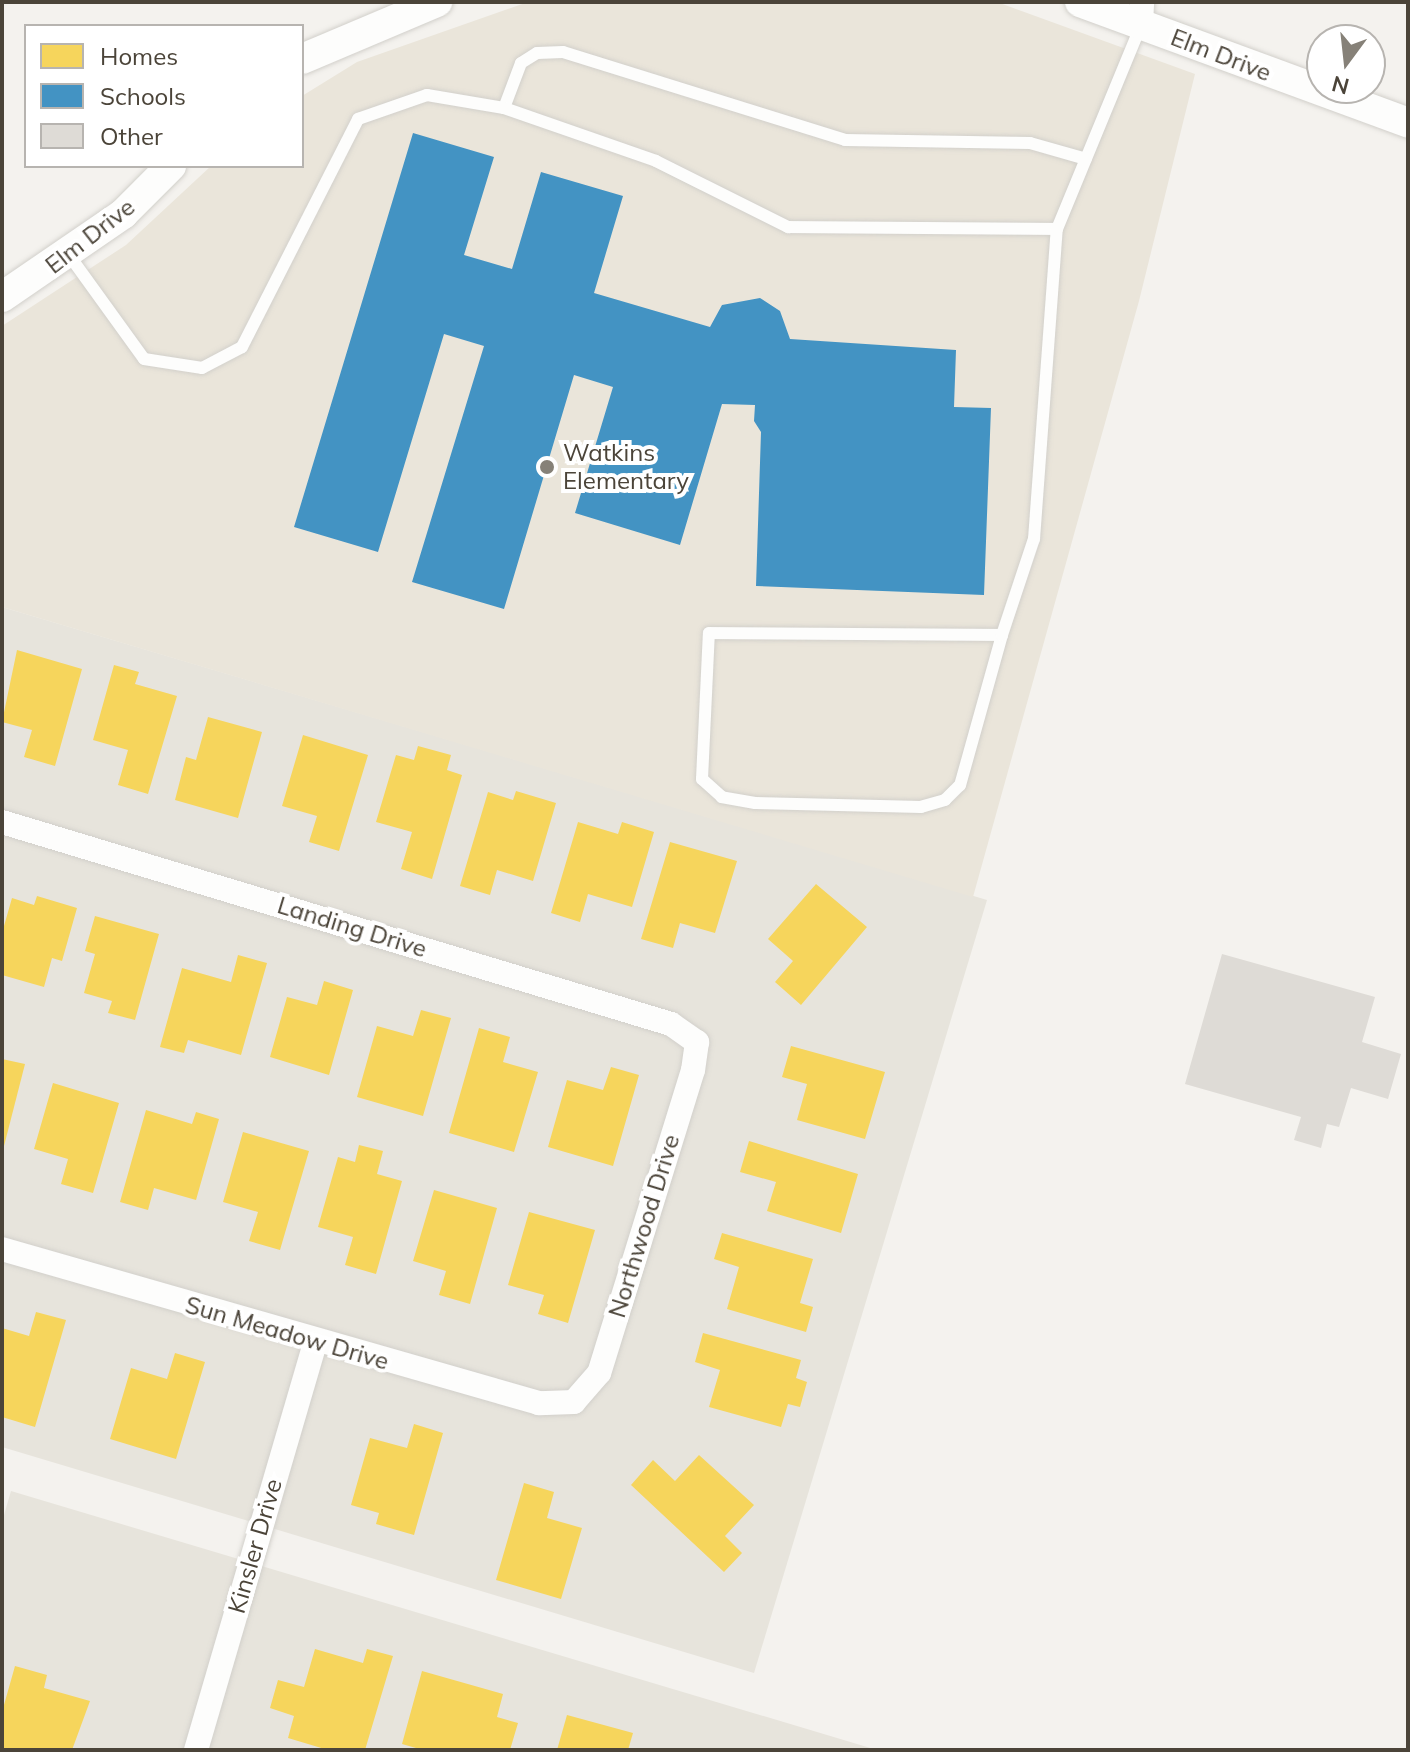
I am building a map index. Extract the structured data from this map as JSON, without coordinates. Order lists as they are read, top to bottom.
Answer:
{
  "streets": {
    "street": [
      "Elm Drive",
      "Landing Drive",
      "Northwood Drive",
      "Sun Meadow Drive",
      "Kinsler Drive"
    ]
  },
  "crossings": [
    ["Landing Drive", "Northwood Drive"],
    ["Northwood Drive", "Sun Meadow Drive"],
    ["Sun Meadow Drive", "Kinsler Drive"]
  ],
  "places": ["Watkins Elementary"],
  "legend": ["Homes", "Schools", "Other"],
  "north": "bottom"
}
